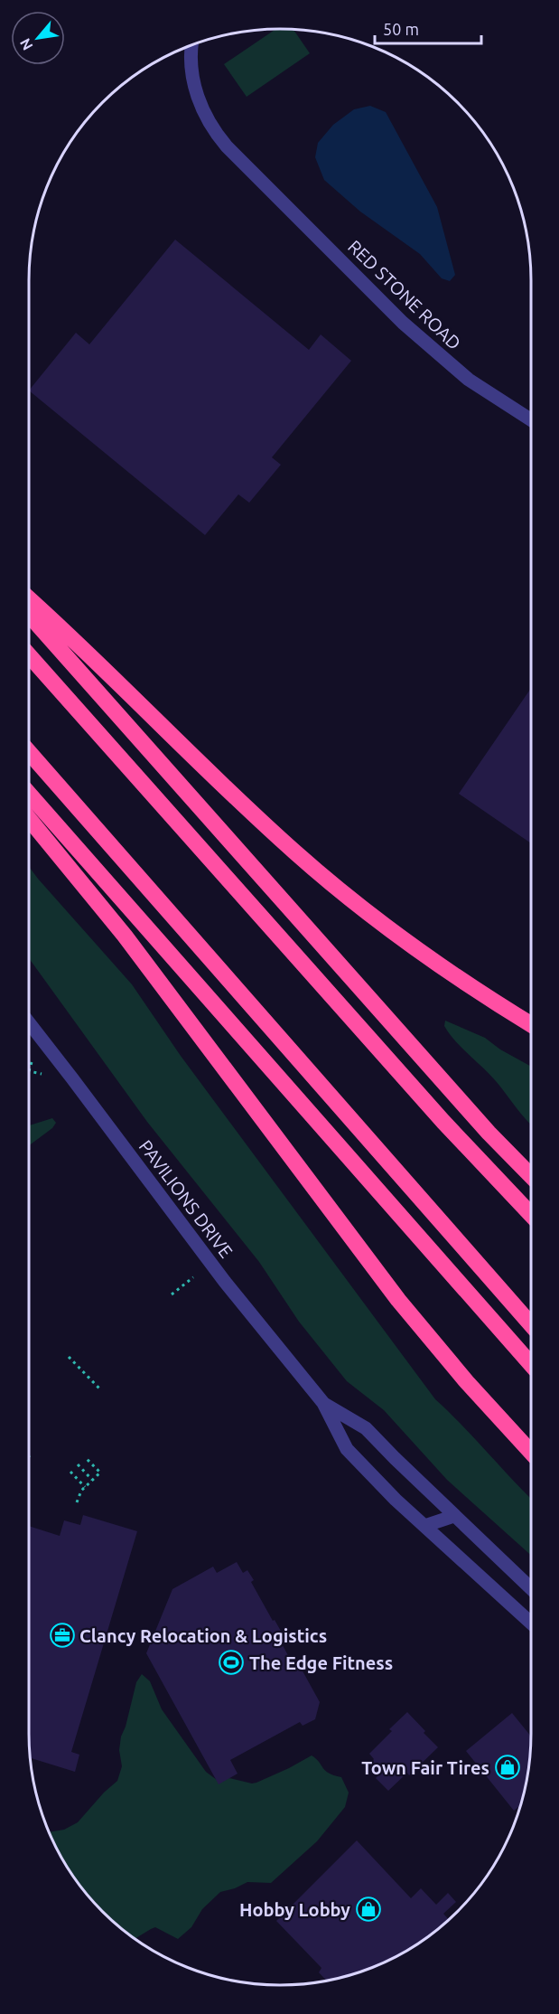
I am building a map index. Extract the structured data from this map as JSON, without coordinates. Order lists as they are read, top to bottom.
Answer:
{
  "streets": {
    "street": ["RED STONE ROAD", "PAVILIONS DRIVE"]
  },
  "places": {
    "office": ["Clancy Relocation & Logistics"],
    "sports": ["The Edge Fitness"],
    "shop": ["Town Fair Tires", "Hobby Lobby"]
  },
  "scale_bar": "50 m",
  "north": "bottom left"
}
